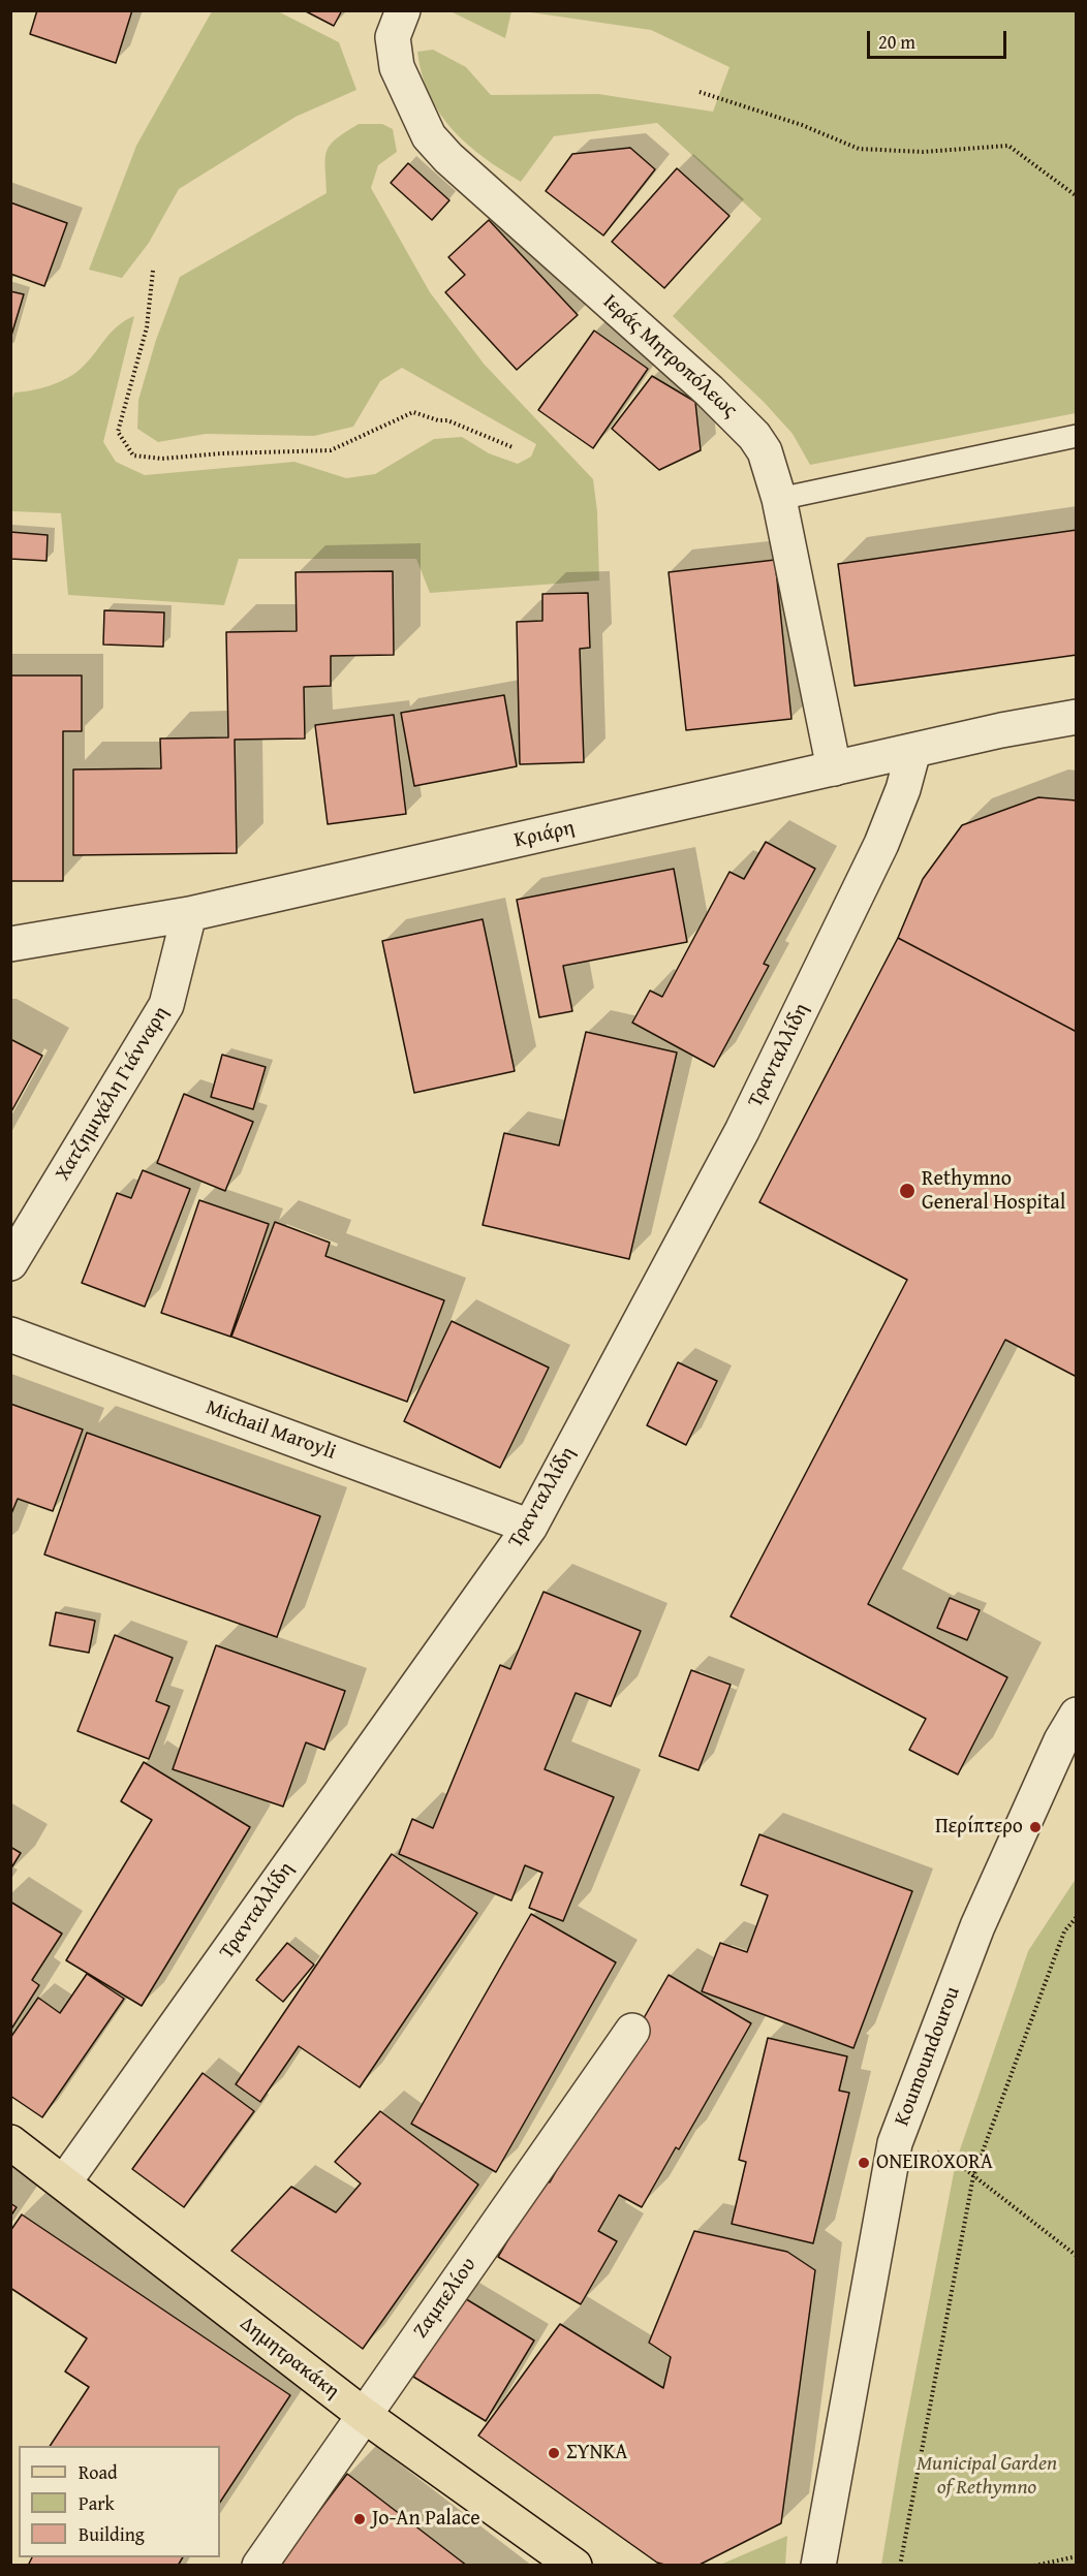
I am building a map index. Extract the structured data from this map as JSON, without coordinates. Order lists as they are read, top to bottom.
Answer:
{
  "streets": {
    "main road": ["Δημητρακάκη"],
    "street": [
      "Ιεράς Μητροπόλεως",
      "Κριάρη",
      "Τρανταλλίδη",
      "Χατζημιχάλη Γιάνναρη",
      "Michail Maroyli",
      "Koumoundourou",
      "Ζαμπελίου"
    ]
  },
  "crossings": [
    ["Ιεράς Μητροπόλεως", "Κριάρη"],
    ["Κριάρη", "Τρανταλλίδη"],
    ["Κριάρη", "Χατζημιχάλη Γιάνναρη"],
    ["Τρανταλλίδη", "Michail Maroyli"],
    ["Τρανταλλίδη", "Δημητρακάκη"],
    ["Ζαμπελίου", "Δημητρακάκη"]
  ],
  "parks": ["Municipal Garden of Rethymno"],
  "places": [
    "Rethymno General Hospital",
    "Περίπτερο",
    "ONEIROXORA",
    "ΣΥΝΚΑ",
    "Jo-An Palace"
  ],
  "legend": ["Road", "Park", "Building"],
  "scale_bar": "20 m"
}
